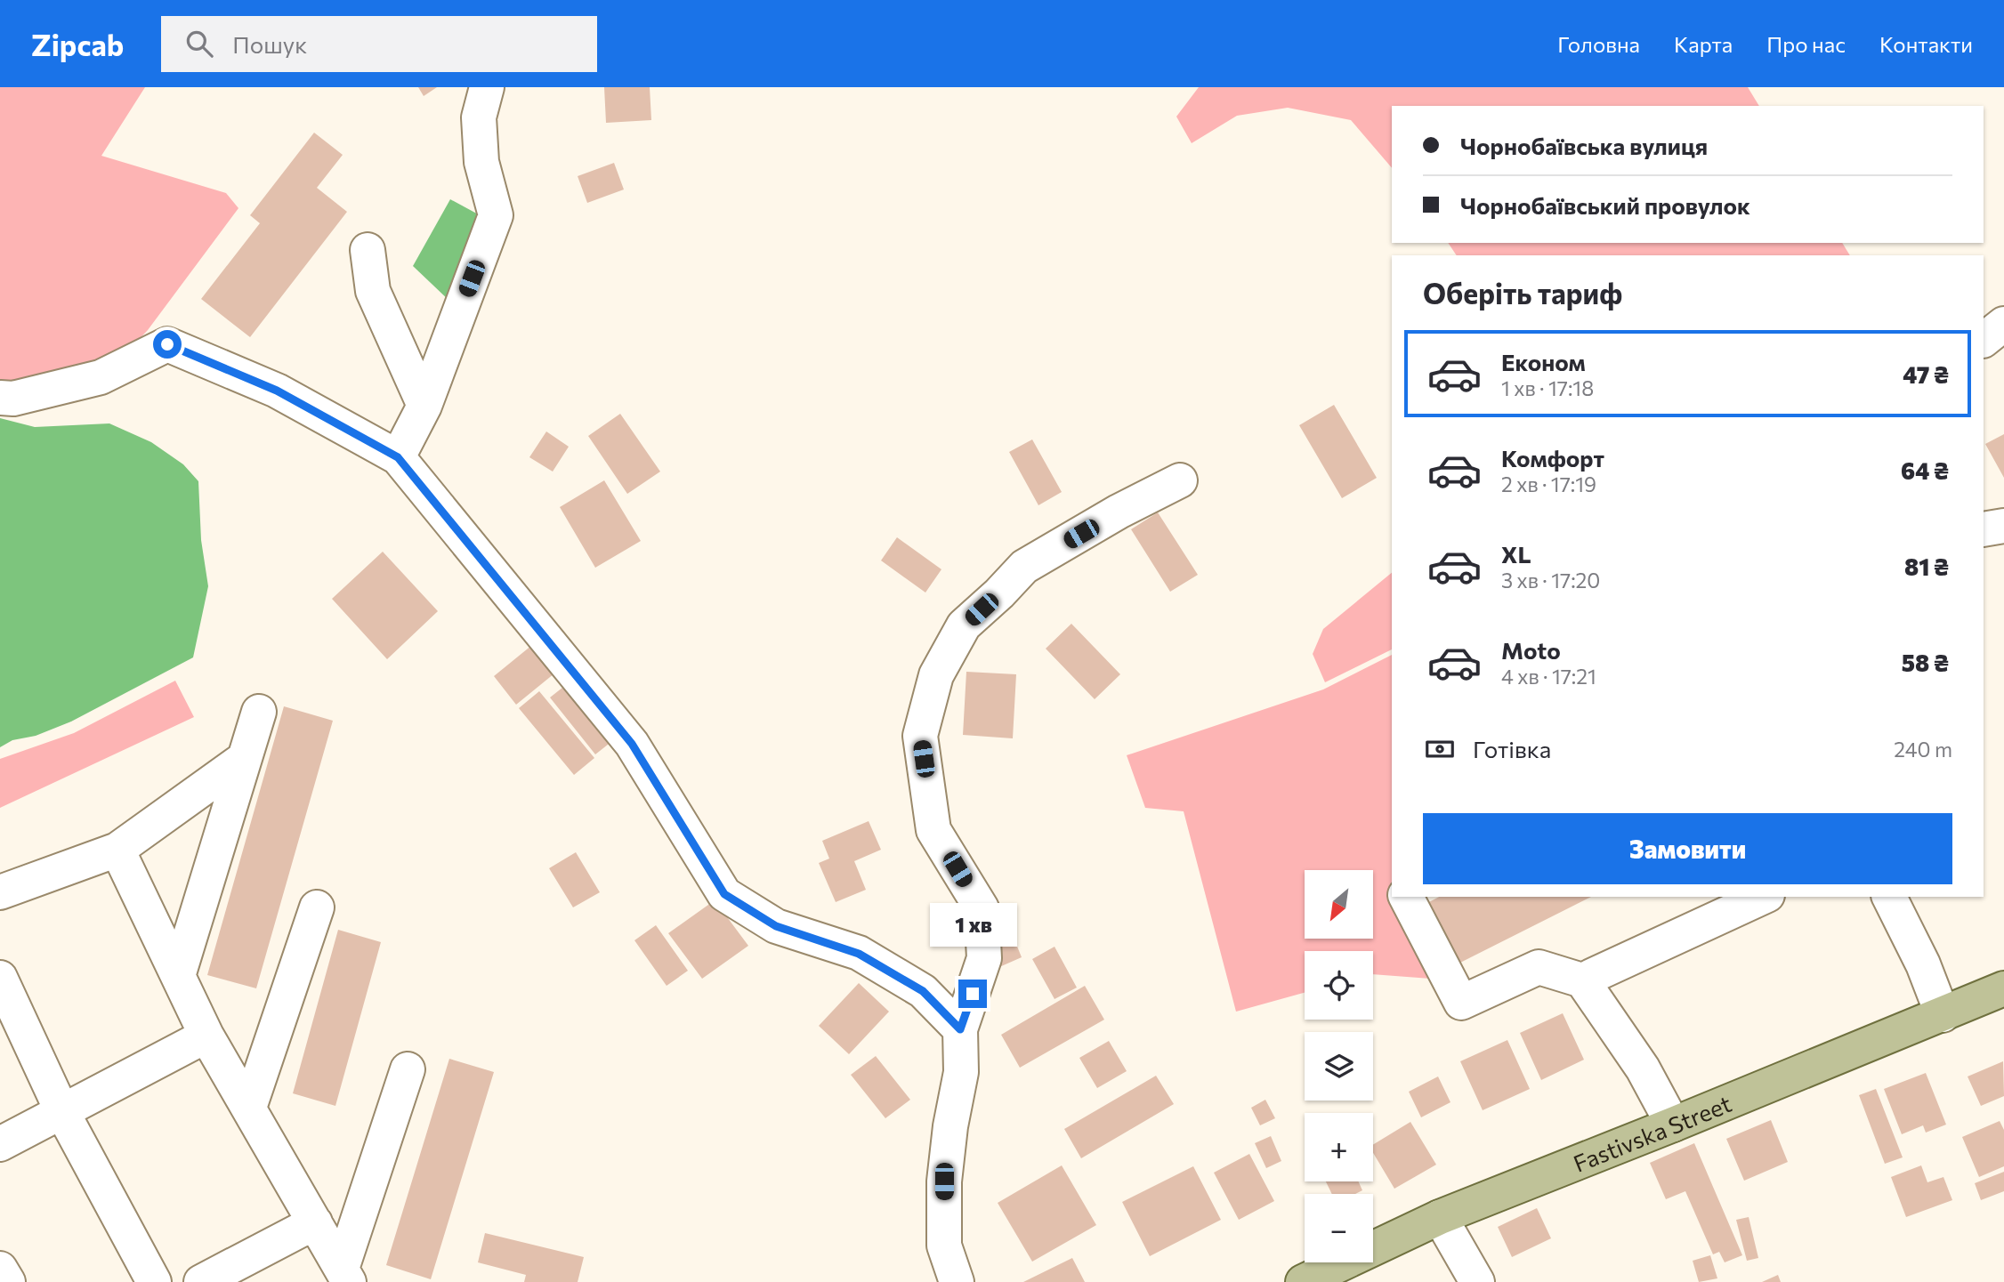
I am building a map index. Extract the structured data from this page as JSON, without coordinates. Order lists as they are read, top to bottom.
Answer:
{
  "streets": {
    "main road": ["Fastivska Street"]
  },
  "north": "bottom left",
  "page": {
    "header": "Zipcab",
    "search": "Пошук",
    "nav": [
      "Головна",
      "Карта",
      "Про нас",
      "Контакти"
    ],
    "banner": ["Чорнобаївська вулиця", "Чорнобаївський провулок"],
    "heading": "Оберіть тариф",
    "list": [
      {
        "name": "Економ",
        "note": "1 хв · 17:18",
        "value": "47 ₴"
      },
      {
        "name": "Комфорт",
        "note": "2 хв · 17:19",
        "value": "64 ₴"
      },
      {
        "name": "XL",
        "note": "3 хв · 17:20",
        "value": "81 ₴"
      },
      {
        "name": "Moto",
        "note": "4 хв · 17:21",
        "value": "58 ₴"
      }
    ],
    "pay": ["Готівка", "240 m"],
    "buttons": "Замовити",
    "map_buttons": ["+", "−"],
    "bubble": "1 хв"
  }
}
